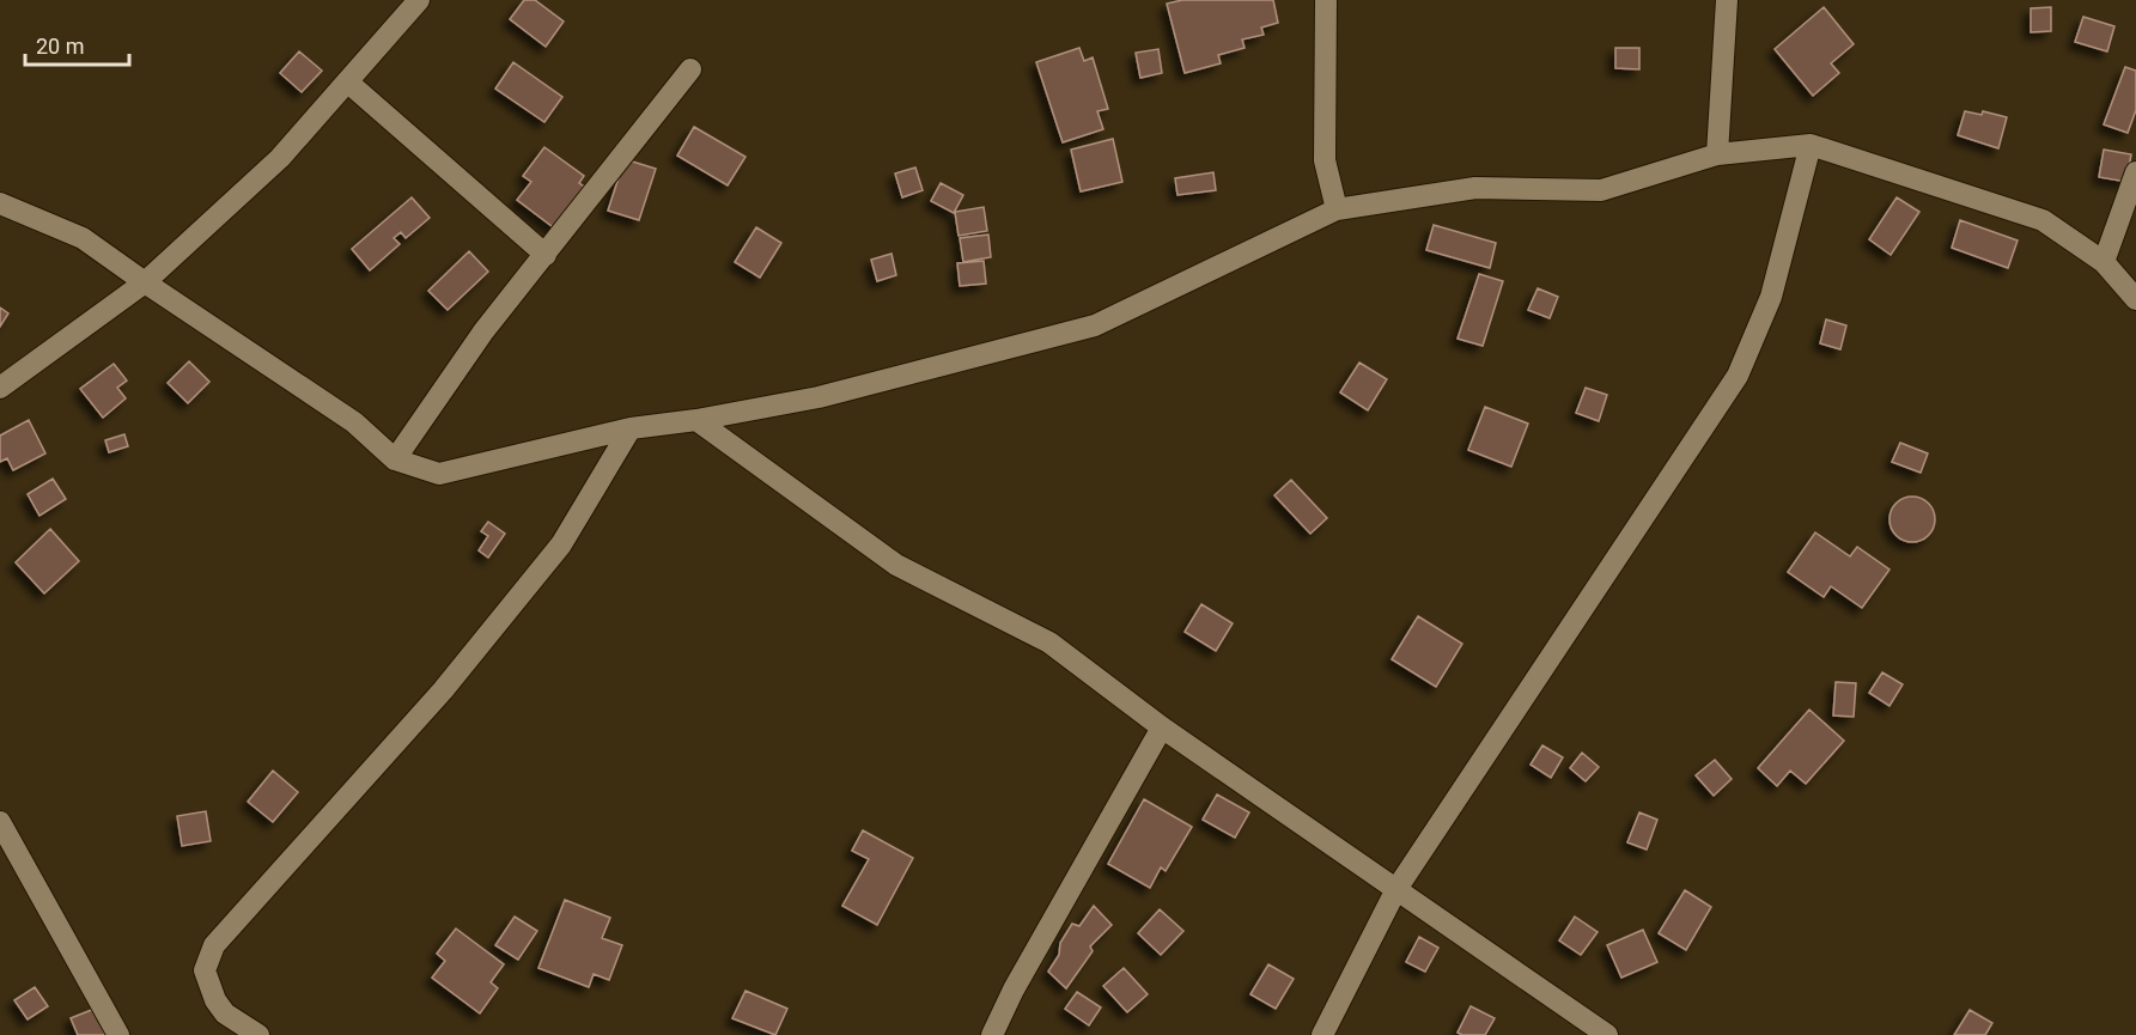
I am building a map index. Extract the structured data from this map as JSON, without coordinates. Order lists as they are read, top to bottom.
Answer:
{
  "scale_bar": "20 m"
}
